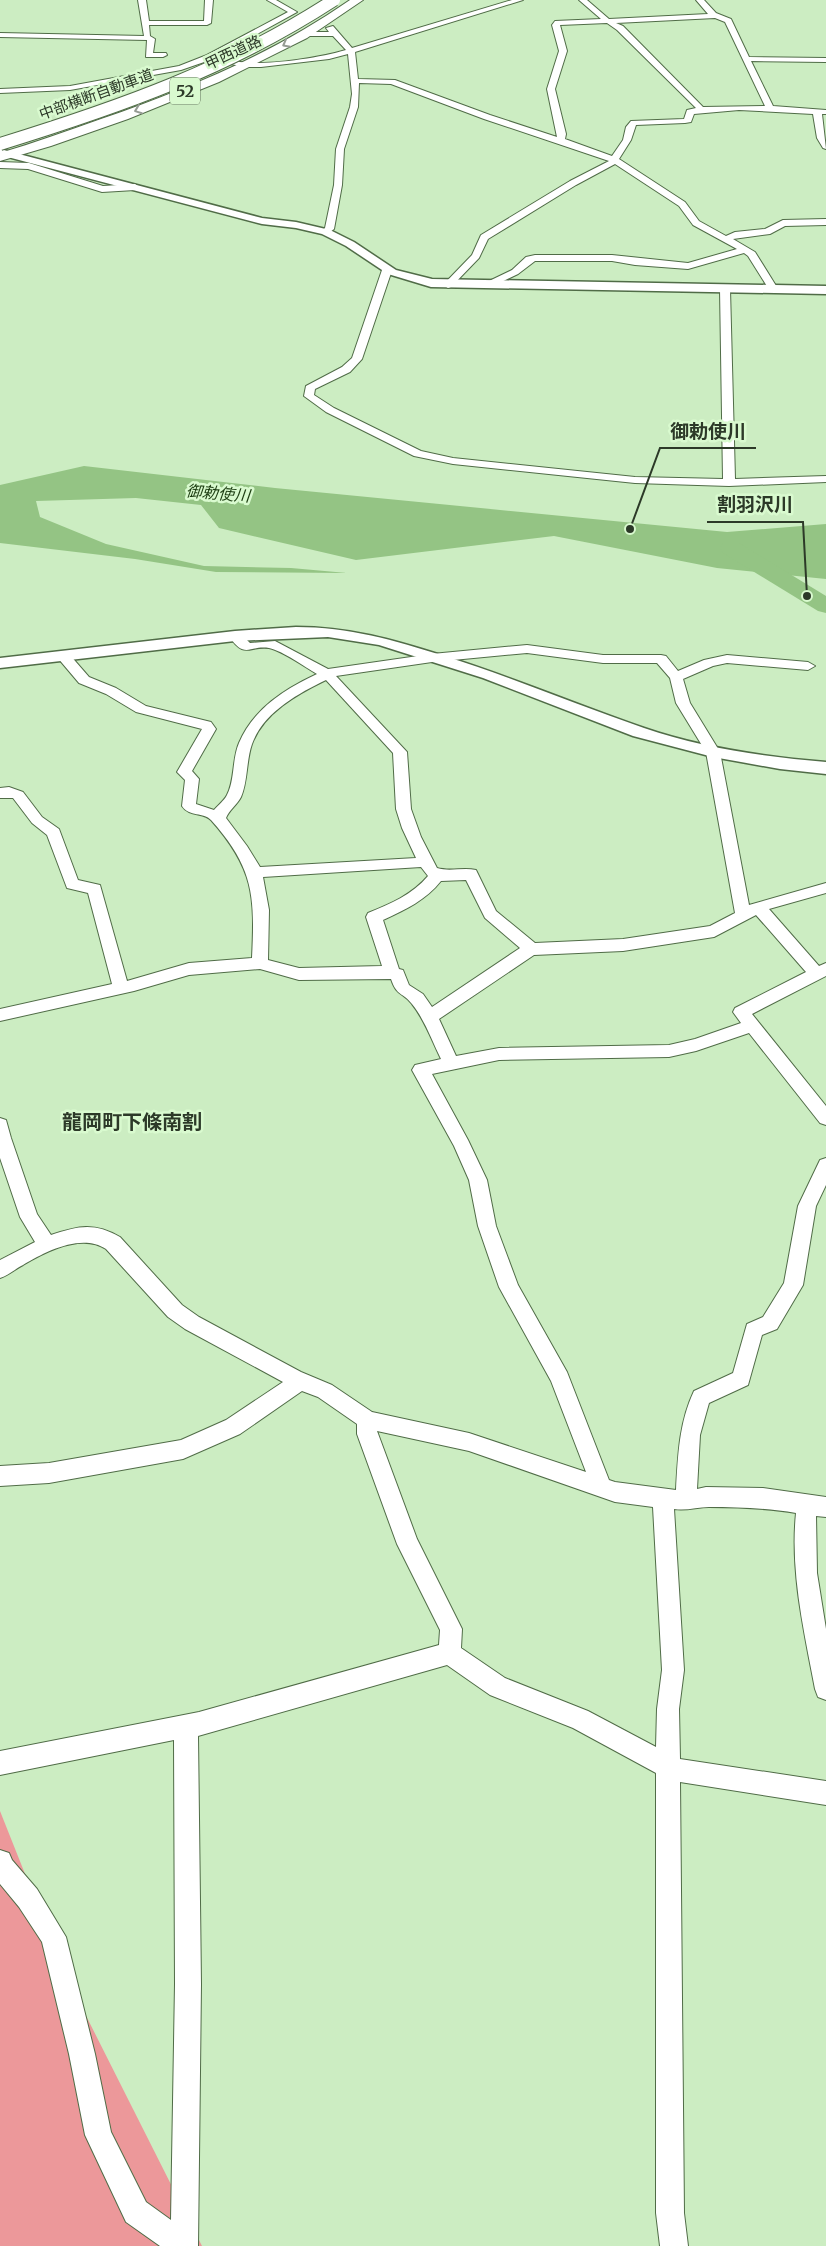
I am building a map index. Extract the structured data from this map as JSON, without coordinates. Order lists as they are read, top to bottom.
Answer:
{
  "streets": {
    "highway": ["甲西道路", "52", "中部横断自動車道"]
  },
  "districts": ["龍岡町下條南割"],
  "water": ["御勅使川"],
  "places": ["御勅使川", "割羽沢川"]
}
